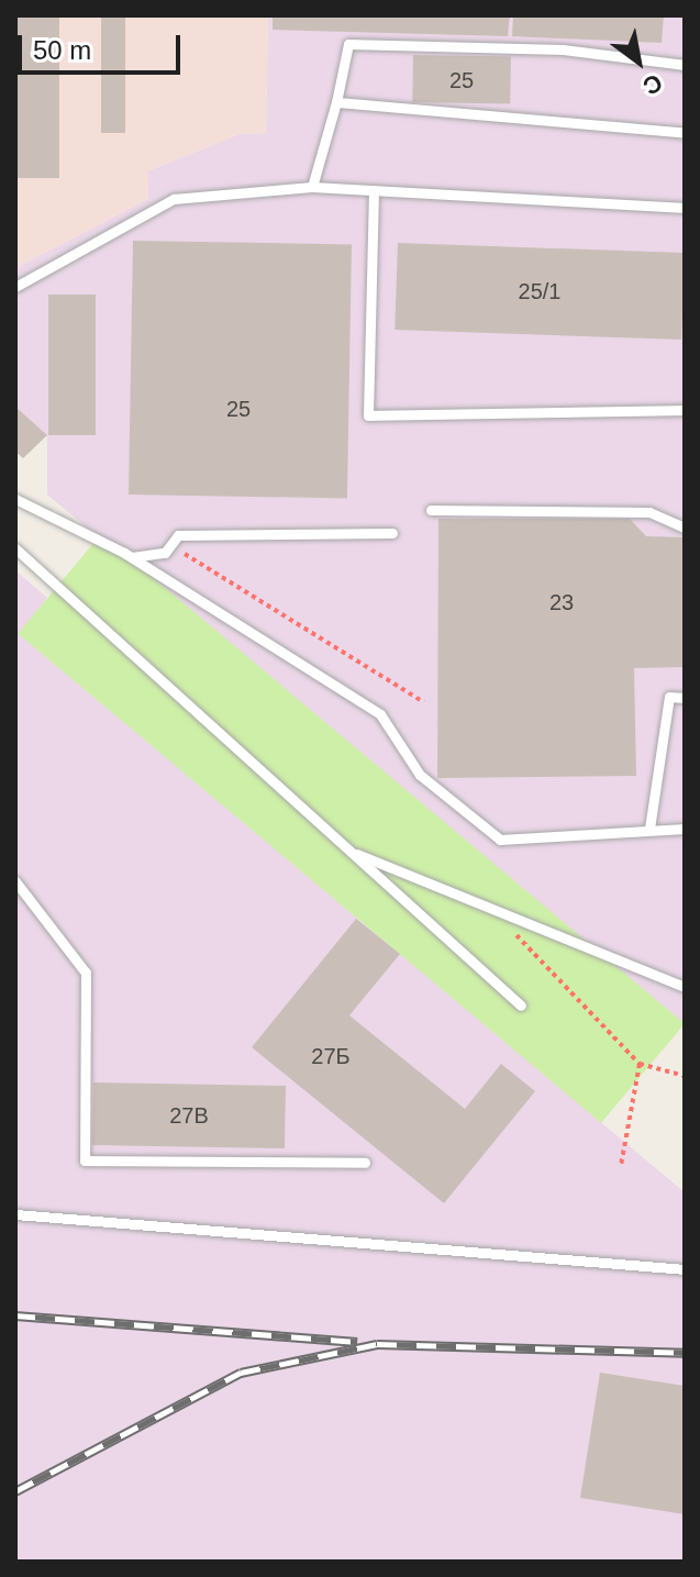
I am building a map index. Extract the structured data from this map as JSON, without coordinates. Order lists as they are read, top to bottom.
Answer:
{
  "house_numbers": [
    "25",
    "25/1",
    "25",
    "23",
    "27Б",
    "27В"
  ],
  "scale_bar": "50 m",
  "north": "bottom right"
}
